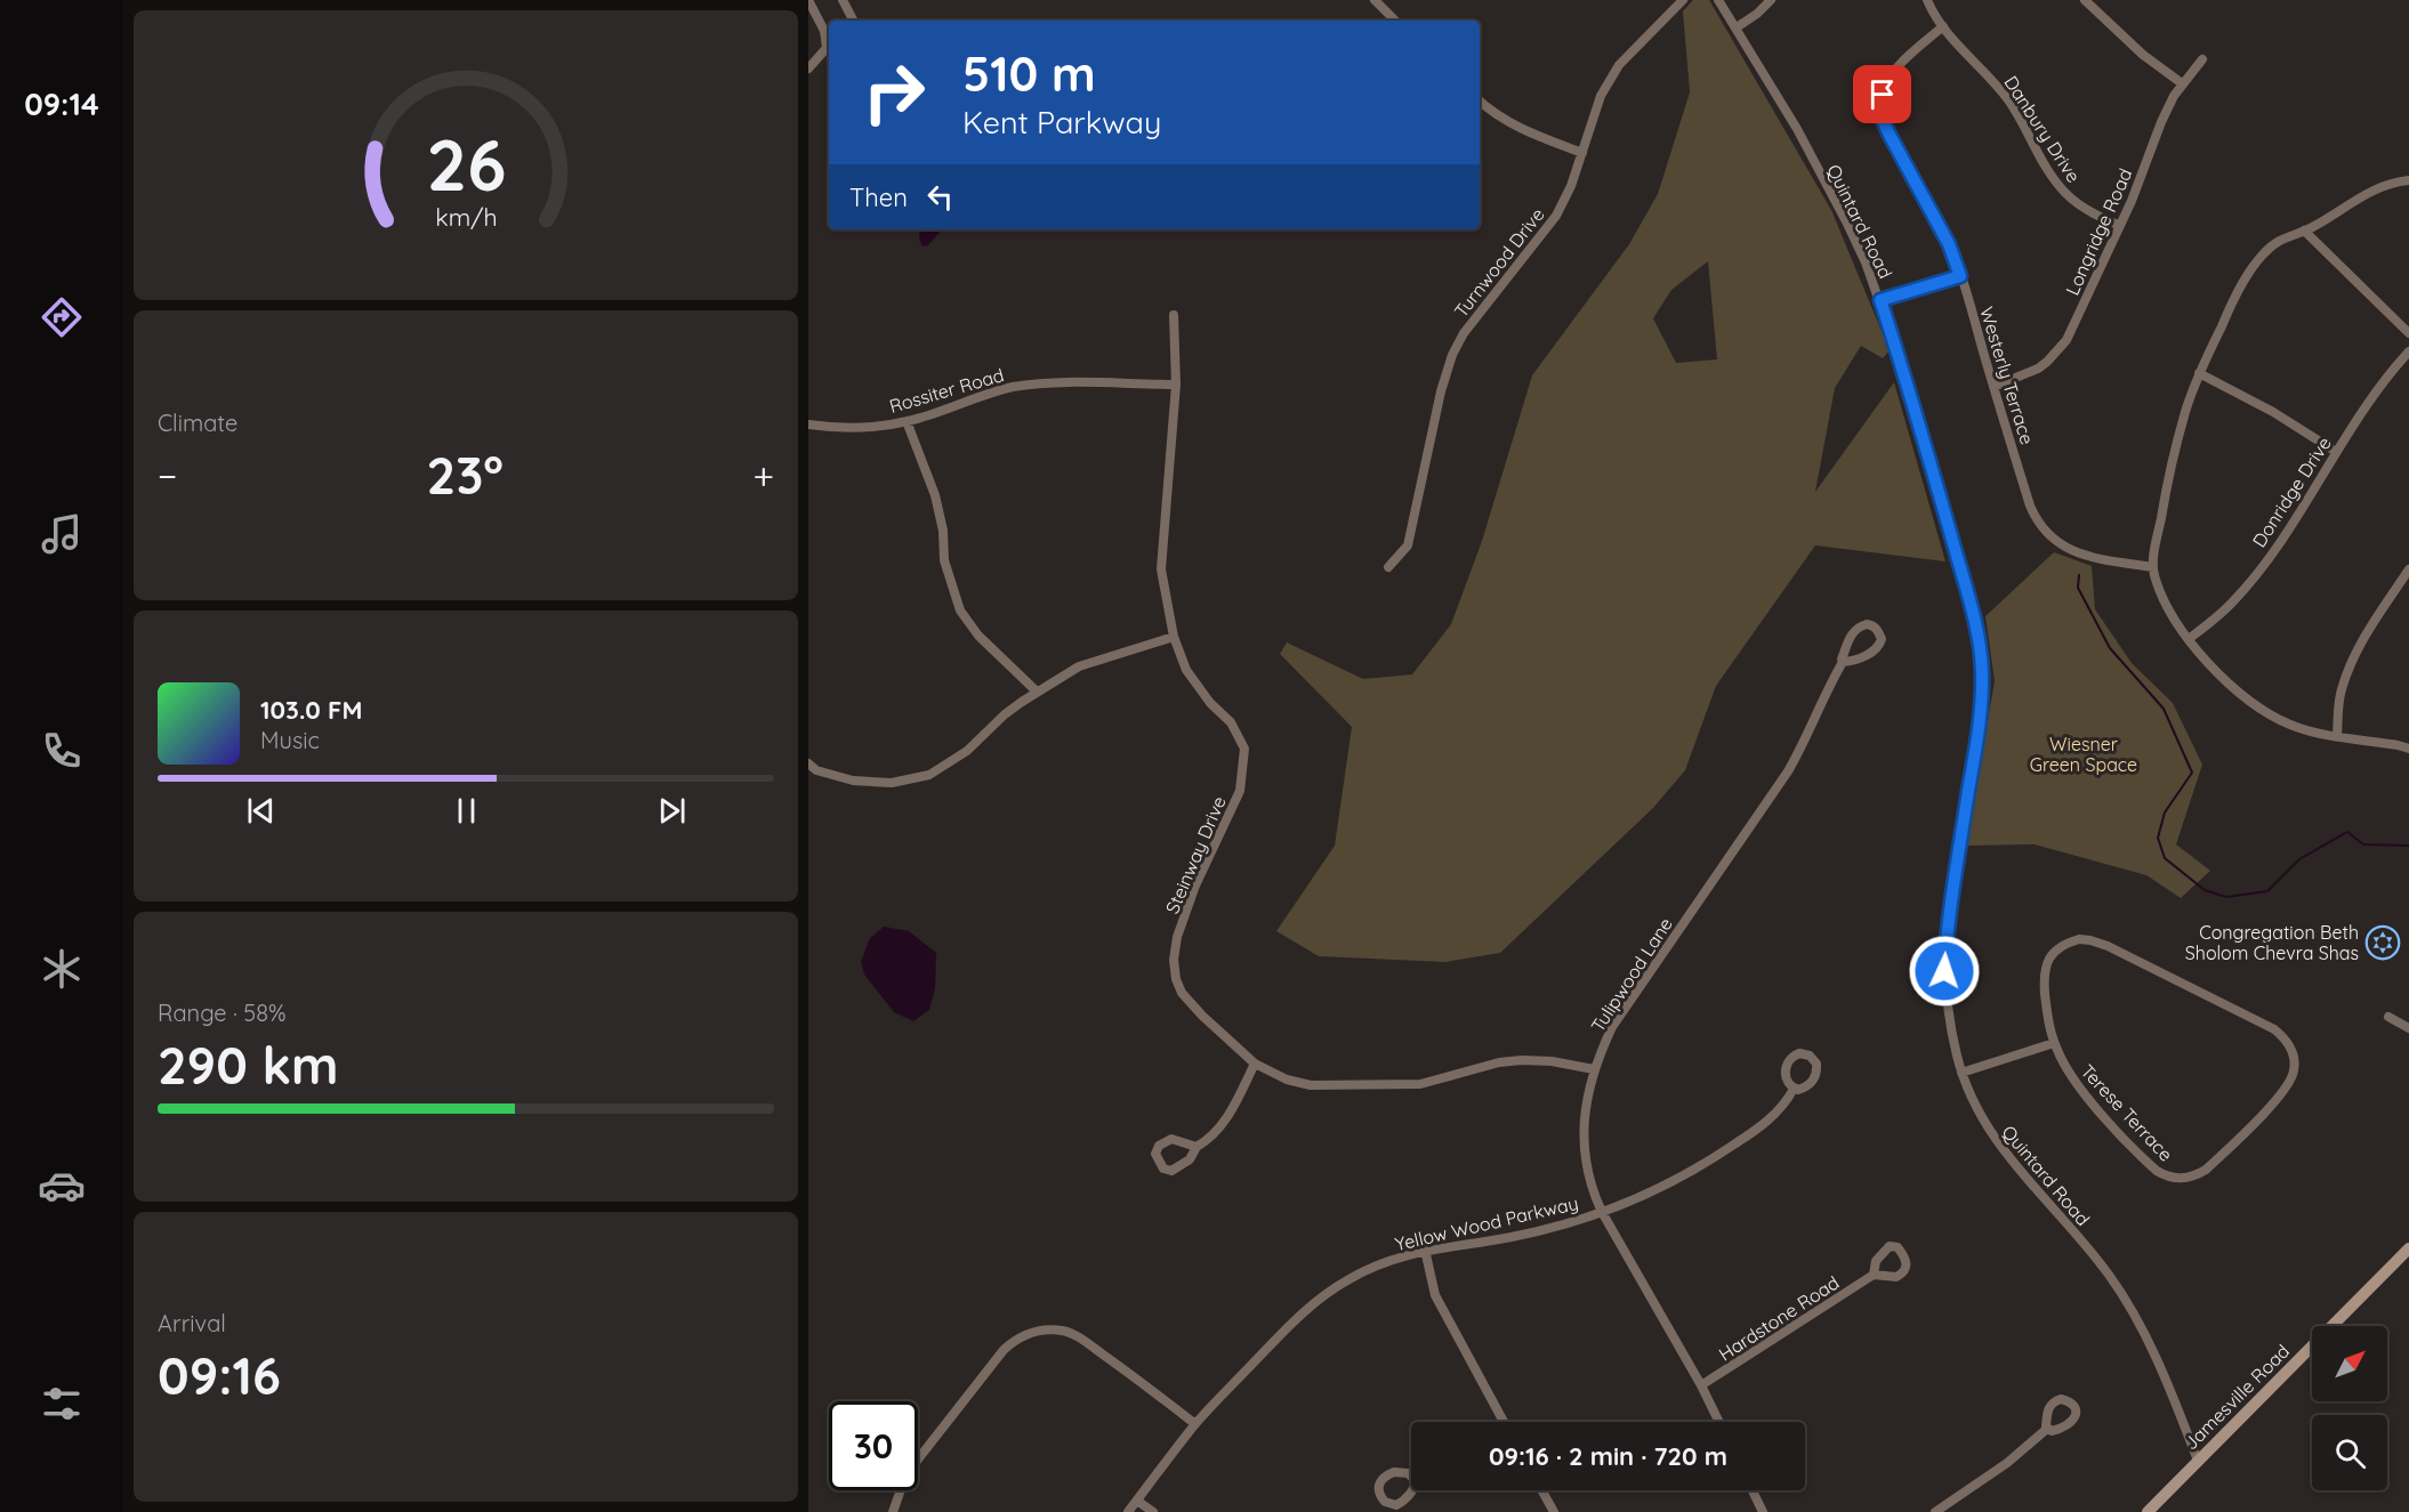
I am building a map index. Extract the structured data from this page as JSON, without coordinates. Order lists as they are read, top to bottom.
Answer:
{
  "streets": {
    "street": [
      "Danbury Drive",
      "Quintard Road",
      "Longridge Road",
      "Turnwood Drive",
      "Westerly Terrace",
      "Rossiter Road",
      "Donridge Drive",
      "Steinway Drive",
      "Tulipwood Lane",
      "Terese Terrace",
      "Yellow Wood Parkway",
      "Hardstone Road",
      "Jamesville Road"
    ]
  },
  "crossings": [
    ["Danbury Drive", "Longridge Road"],
    ["Danbury Drive", "Westerly Terrace"],
    ["Quintard Road", "Jamesville Road"],
    ["Longridge Road", "Westerly Terrace"],
    ["Rossiter Road", "Steinway Drive"],
    ["Steinway Drive", "Tulipwood Lane"],
    ["Tulipwood Lane", "Yellow Wood Parkway"],
    ["Tulipwood Lane", "Hardstone Road"]
  ],
  "parks": ["Wiesner Green Space"],
  "places": {
    "synagogue": ["Congregation Beth Sholom Chevra Shas"]
  },
  "north": "top right",
  "page": {
    "tabs": "09:14",
    "turn": ["510 m", "Kent Parkway"],
    "then": "Then",
    "tile": [
      "Climate",
      ["Range · 58%", "290 km"],
      ["Arrival", "09:16"]
    ],
    "heat": ["−", "23°", "+"],
    "song": ["103.0 FM", "Music"],
    "limit": "30",
    "trip": "09:16 · 2 min · 720 m",
    "gauge": ["26", "km/h"]
  }
}
